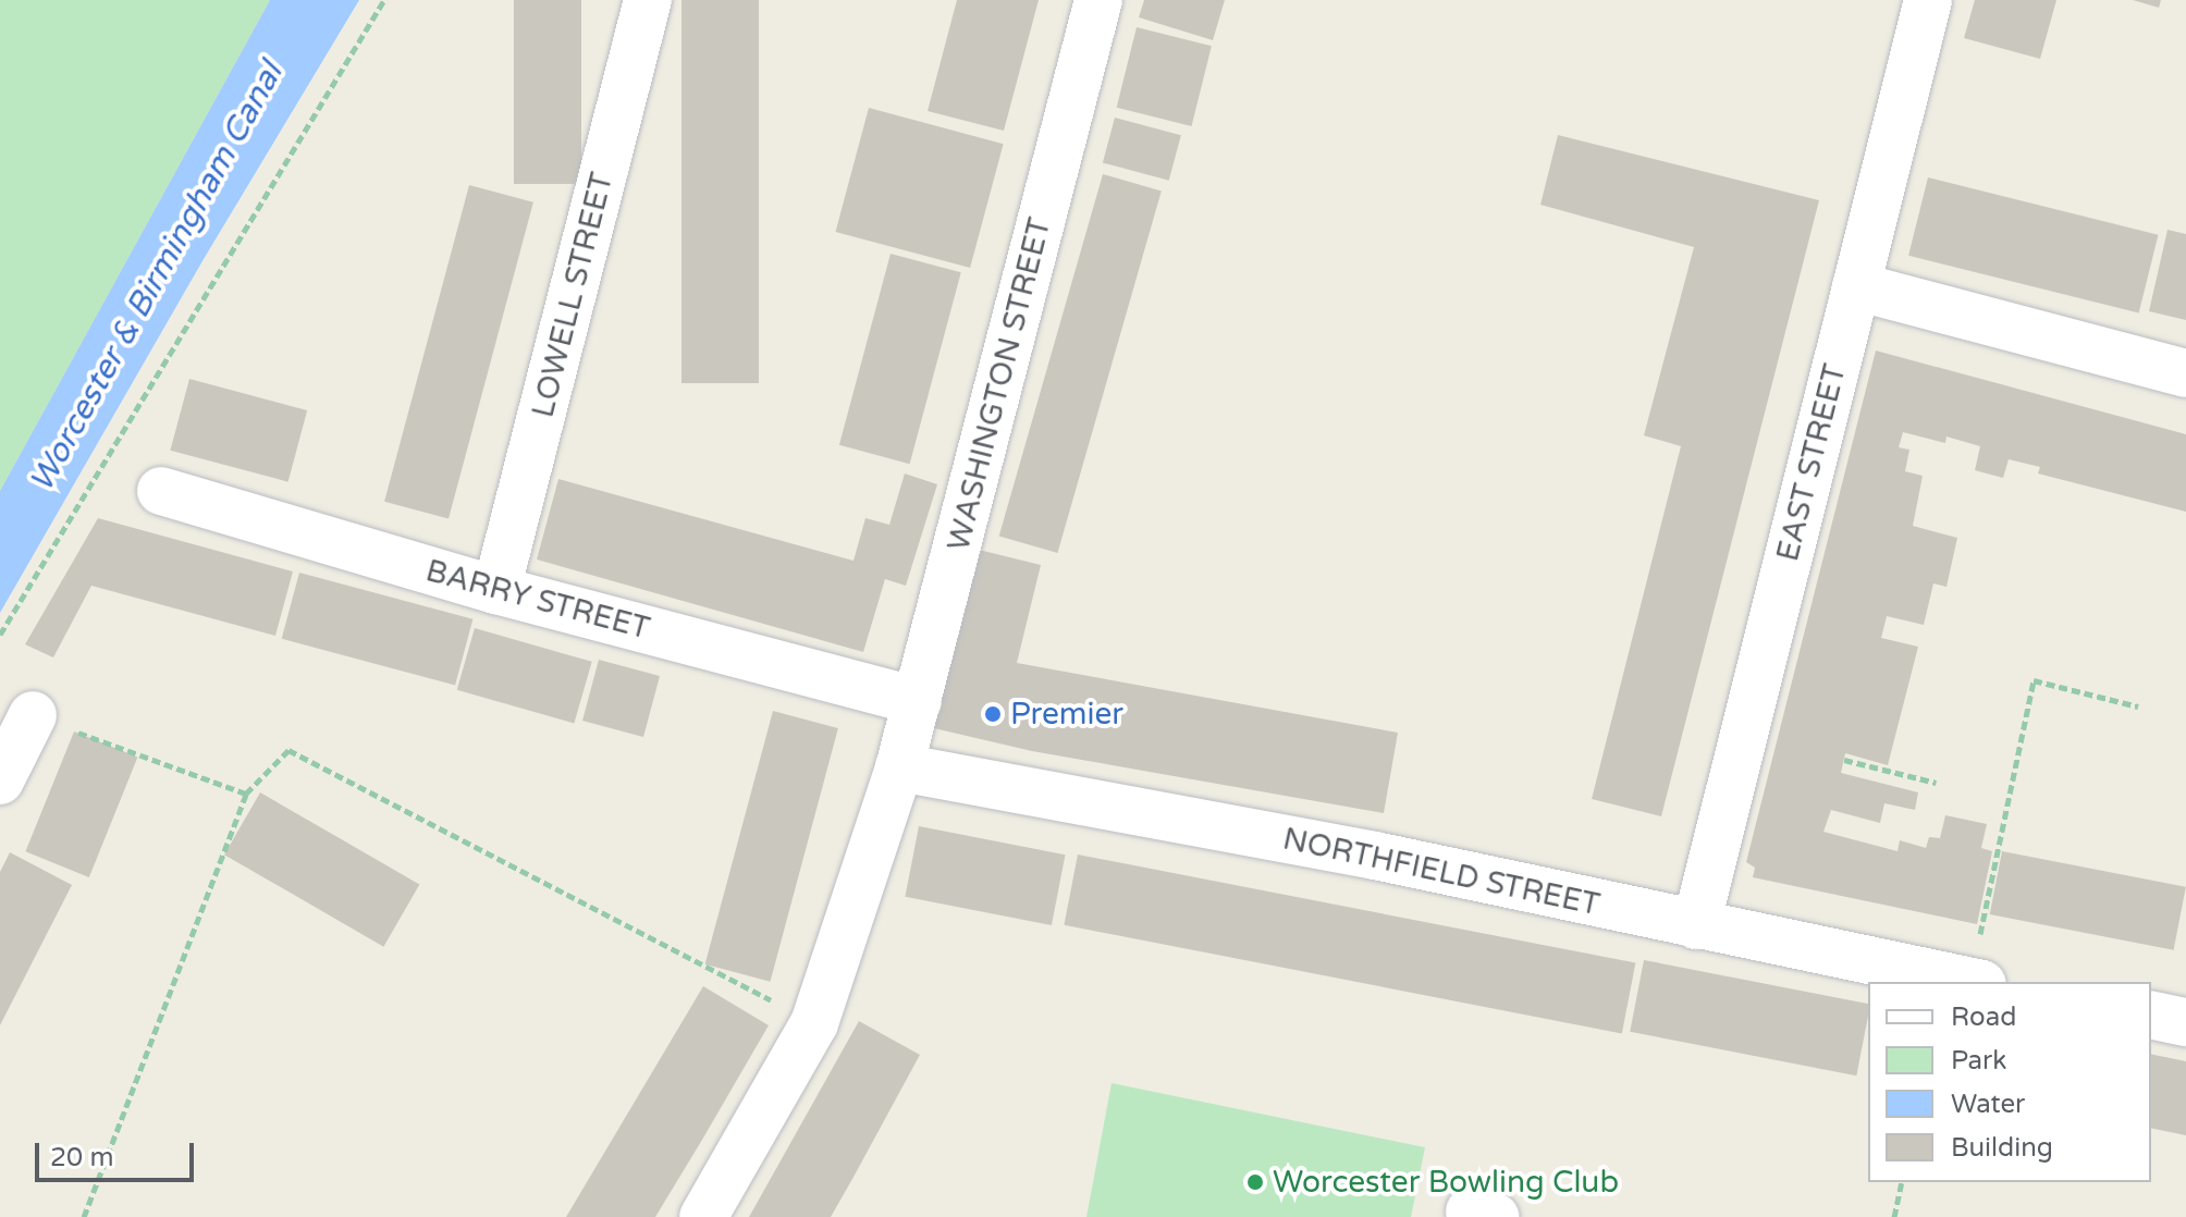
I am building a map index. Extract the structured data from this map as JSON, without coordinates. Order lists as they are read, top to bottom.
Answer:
{
  "streets": {
    "street": [
      "LOWELL STREET",
      "WASHINGTON STREET",
      "EAST STREET",
      "BARRY STREET",
      "NORTHFIELD STREET"
    ]
  },
  "crossings": [
    ["LOWELL STREET", "BARRY STREET"],
    ["WASHINGTON STREET", "BARRY STREET"],
    ["WASHINGTON STREET", "NORTHFIELD STREET"],
    ["EAST STREET", "NORTHFIELD STREET"]
  ],
  "water": ["Worcester & Birmingham Canal"],
  "places": ["Premier", "Worcester Bowling Club"],
  "legend": [
    "Road",
    "Park",
    "Water",
    "Building"
  ],
  "scale_bar": "20 m"
}
